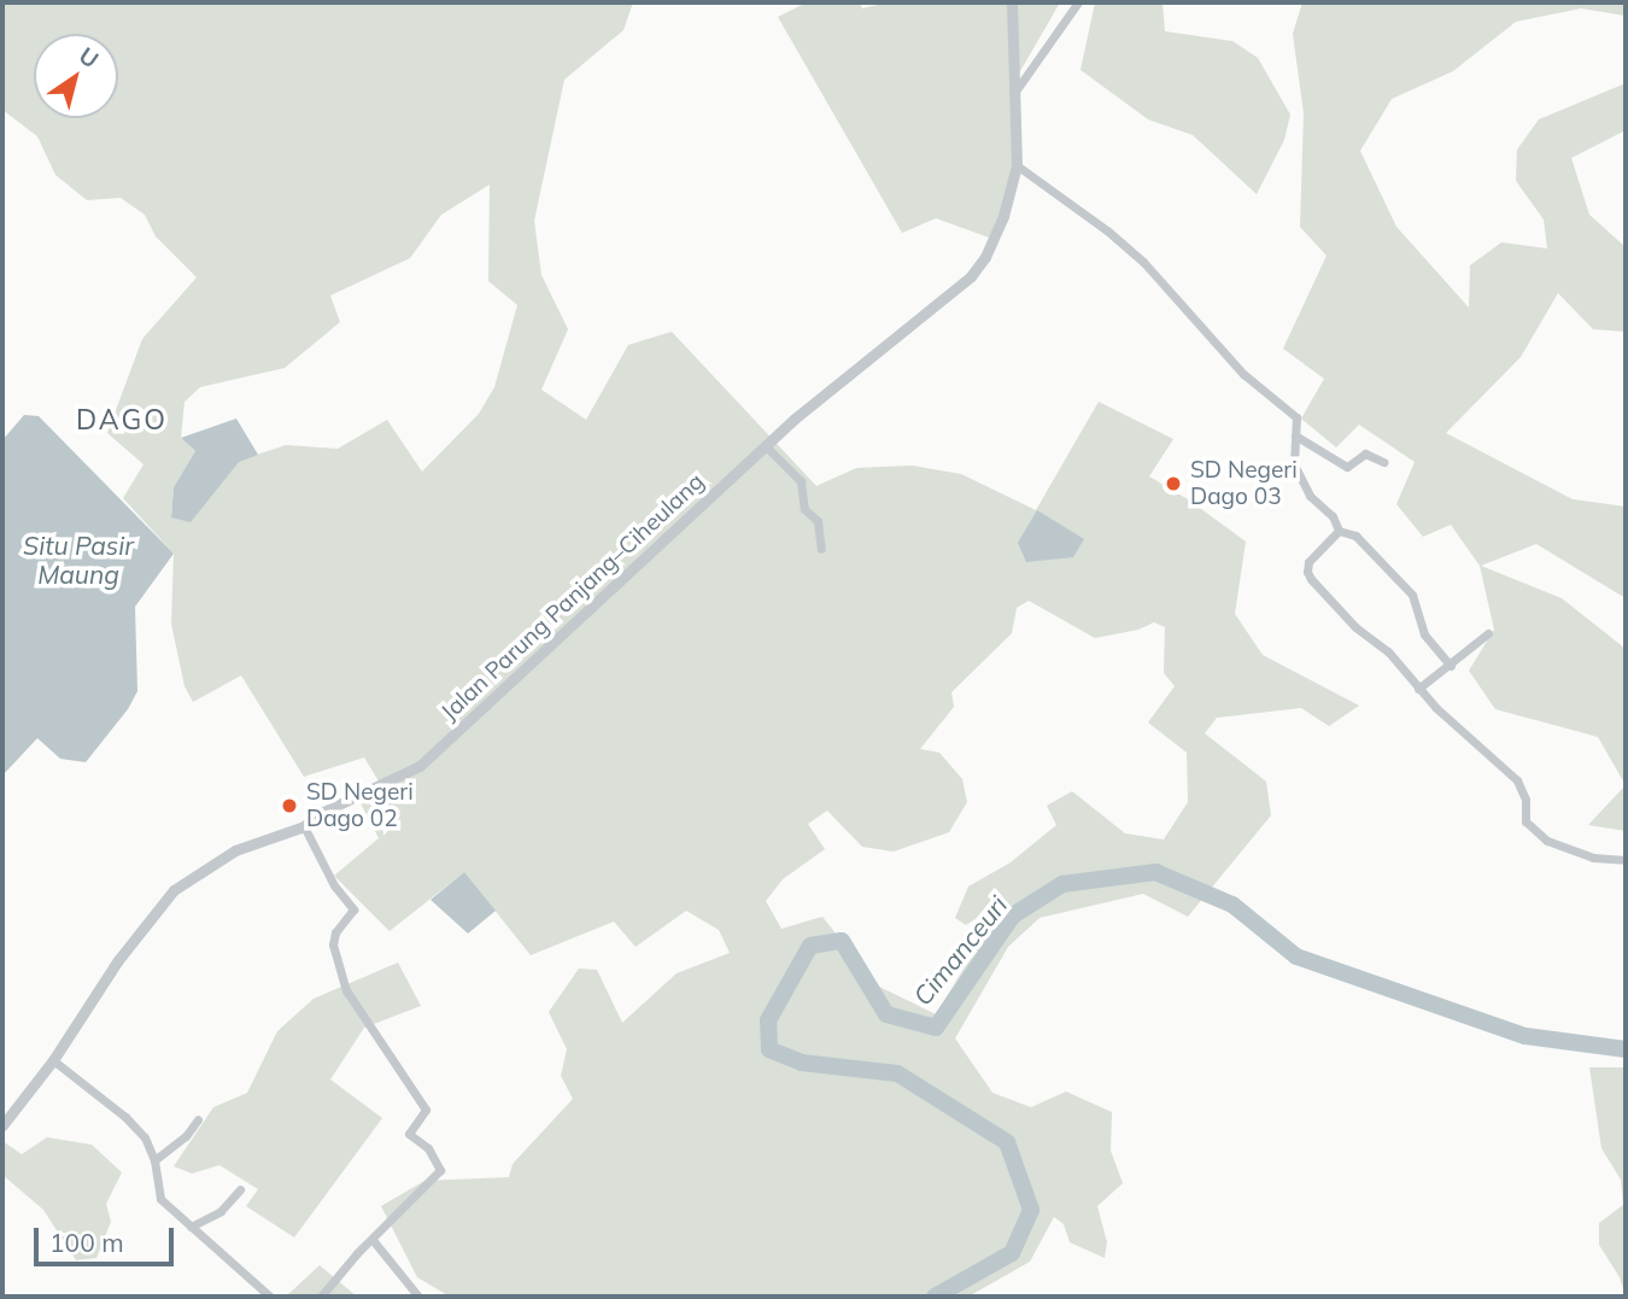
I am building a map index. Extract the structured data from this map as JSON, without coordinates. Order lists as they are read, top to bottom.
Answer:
{
  "streets": {
    "street": ["Jalan Parung Panjang–Ciheulang"]
  },
  "districts": ["DAGO"],
  "water": ["Situ Pasir Maung", "Cimanceuri"],
  "places": ["SD Negeri Dago 03", "SD Negeri Dago 02"],
  "scale_bar": "100 m",
  "north": "top right"
}
